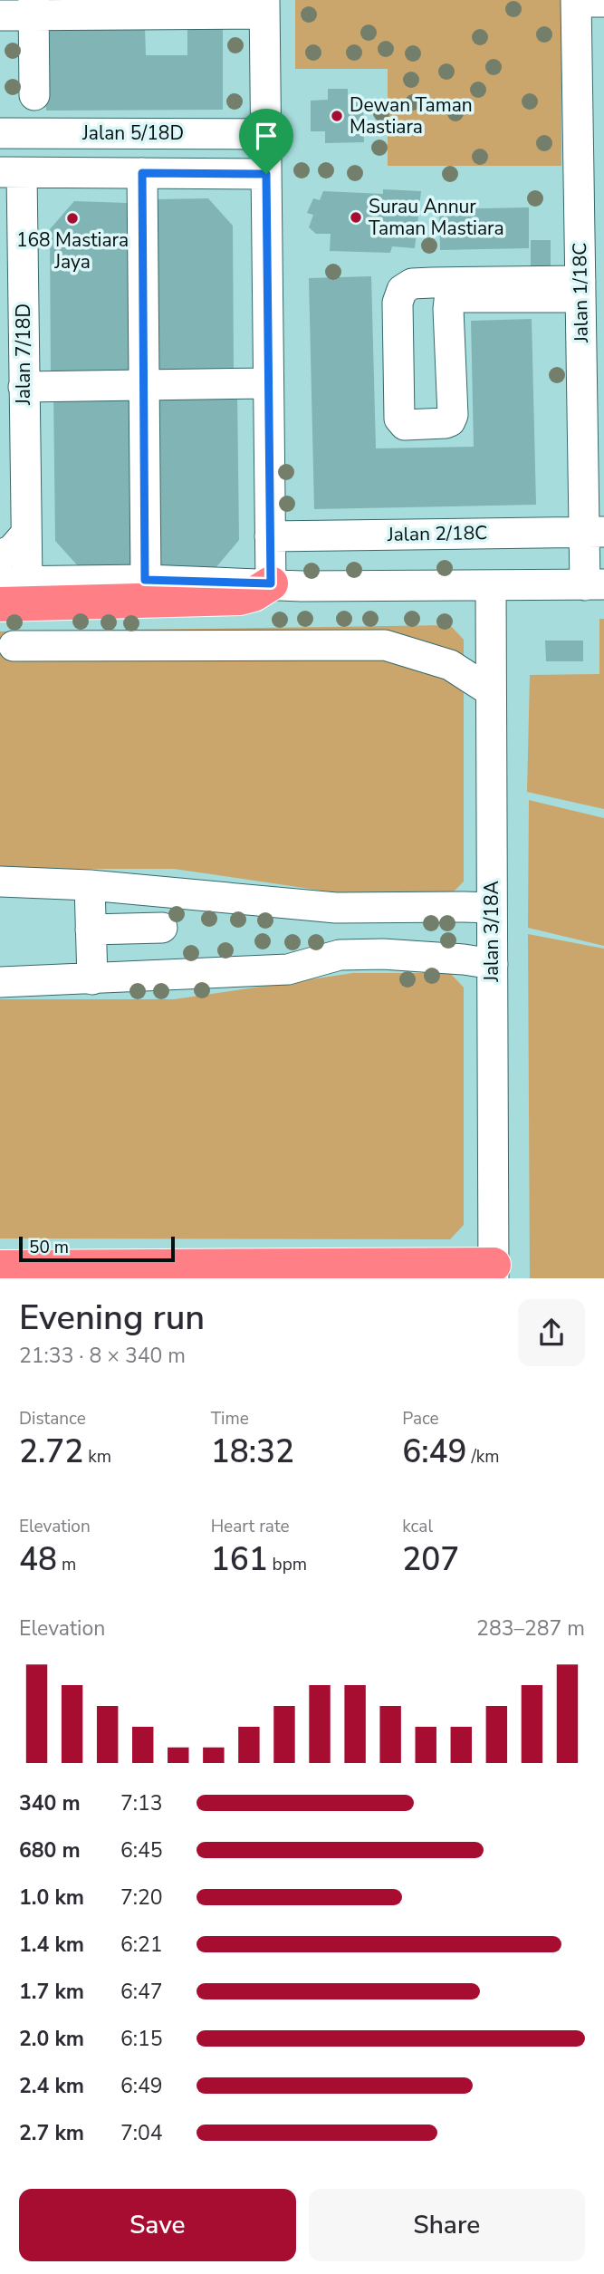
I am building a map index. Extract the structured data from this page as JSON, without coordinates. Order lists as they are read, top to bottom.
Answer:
{
  "streets": {
    "street": [
      "Jalan 5/18D",
      "Jalan 1/18C",
      "Jalan 7/18D",
      "Jalan 2/18C",
      "Jalan 3/18A"
    ]
  },
  "crossings": [
    ["Jalan 5/18D", "Jalan 7/18D"],
    ["Jalan 1/18C", "Jalan 2/18C"]
  ],
  "places": ["Dewan Taman Mastiara", "Surau Annur Taman Mastiara", "168 Mastiara Jaya"],
  "scale_bar": "50 m",
  "page": {
    "scale": "50 m",
    "heading": ["Evening run", "21:33 · 8 × 340 m"],
    "stats": [
      ["Distance", "2.72 km"],
      ["Time", "18:32"],
      ["Pace", "6:49 /km"],
      ["Elevation", "48 m"],
      ["Heart rate", "161 bpm"],
      ["kcal", "207"]
    ],
    "chart": ["Elevation", "283–287 m"],
    "list": [
      {
        "name": "340 m",
        "note": "7:13"
      },
      {
        "name": "680 m",
        "note": "6:45"
      },
      {
        "name": "1.0 km",
        "note": "7:20"
      },
      {
        "name": "1.4 km",
        "note": "6:21"
      },
      {
        "name": "1.7 km",
        "note": "6:47"
      },
      {
        "name": "2.0 km",
        "note": "6:15"
      },
      {
        "name": "2.4 km",
        "note": "6:49"
      },
      {
        "name": "2.7 km",
        "note": "7:04"
      }
    ],
    "buttons": ["Save", "Share"]
  }
}
